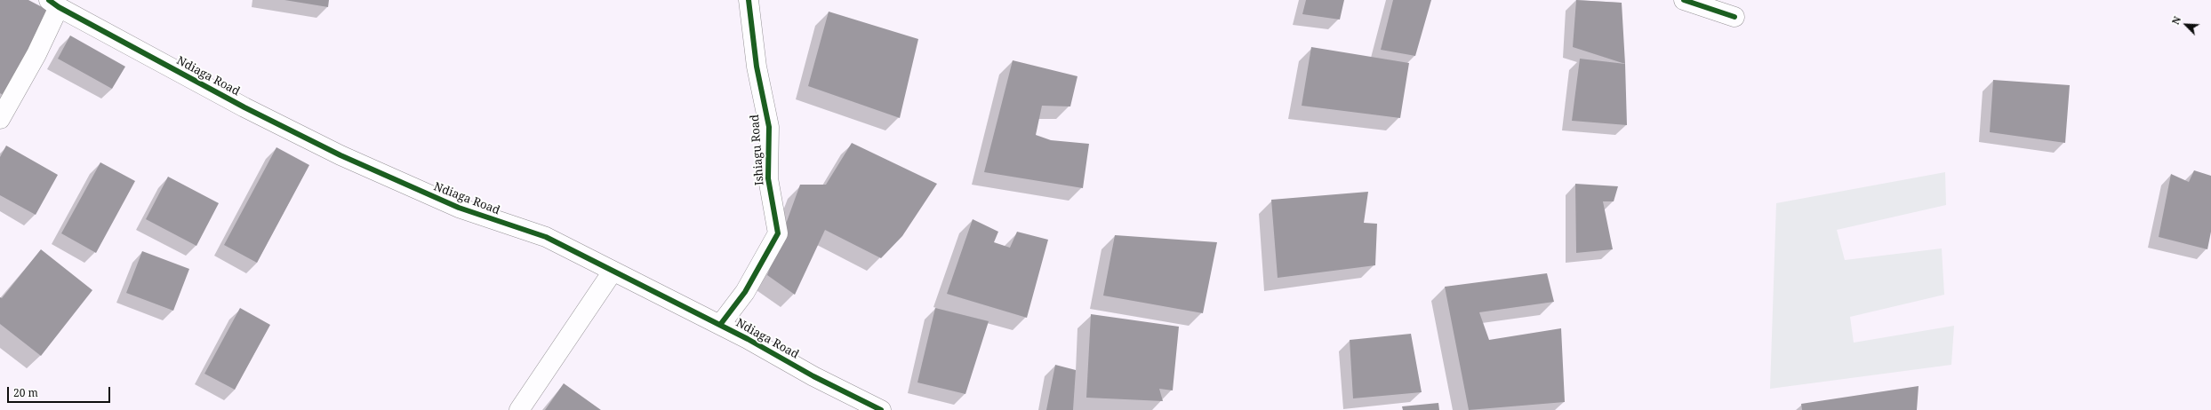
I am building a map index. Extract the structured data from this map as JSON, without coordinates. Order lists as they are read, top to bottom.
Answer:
{
  "streets": {
    "street": ["Ndiaga Road", "Ishiagu Road"]
  },
  "crossings": [
    ["Ndiaga Road", "Ishiagu Road"]
  ],
  "scale_bar": "20 m",
  "north": "top left"
}
